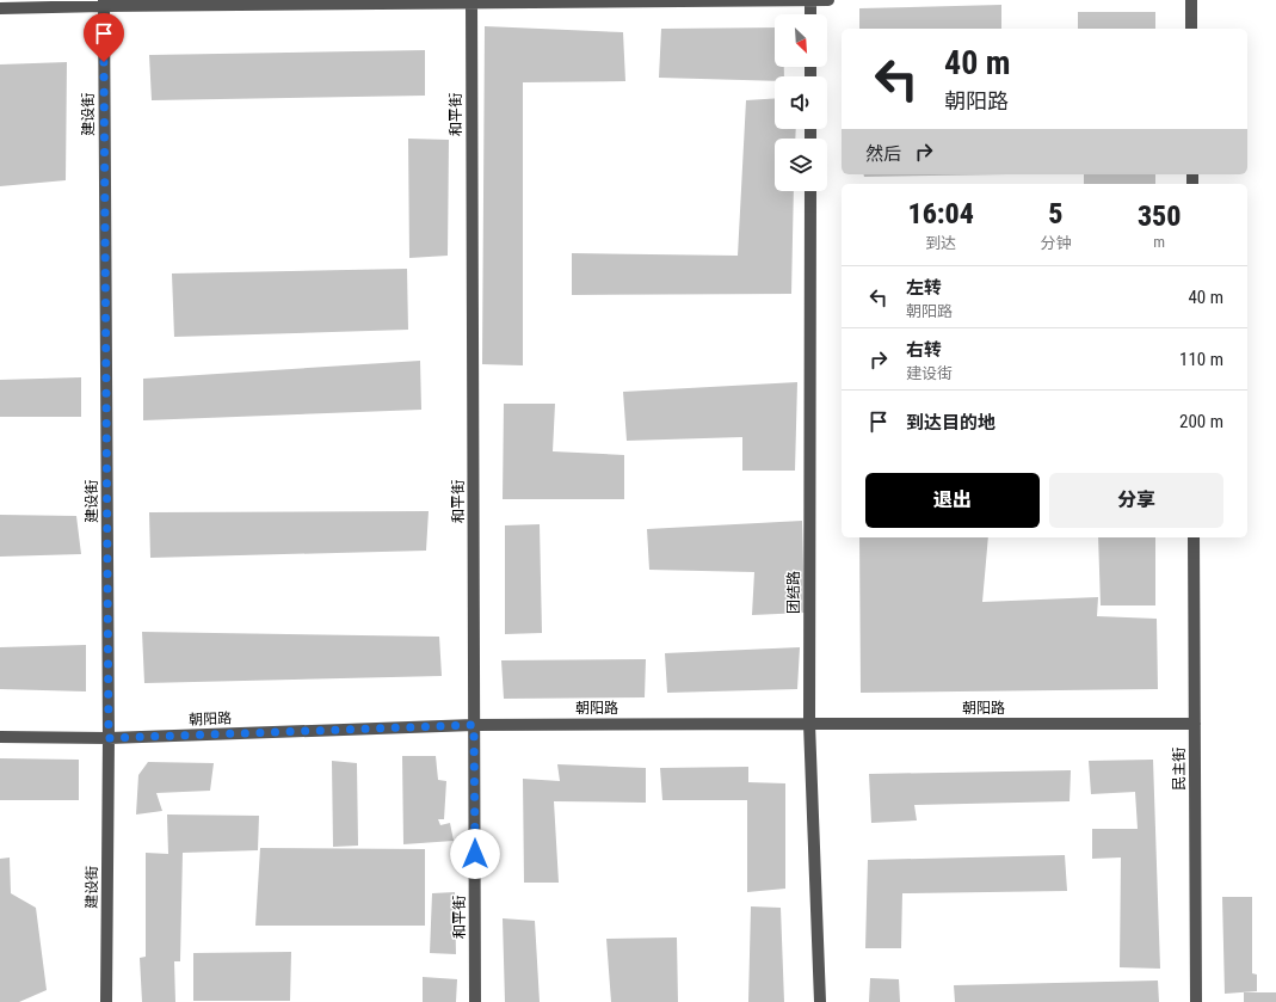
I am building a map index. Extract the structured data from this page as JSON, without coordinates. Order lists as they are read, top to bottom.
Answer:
{
  "streets": {
    "street": [
      "建设街",
      "和平街",
      "团结路",
      "朝阳路",
      "民主街"
    ]
  },
  "crossings": [
    ["建设街", "朝阳路"],
    ["和平街", "朝阳路"],
    ["团结路", "朝阳路"],
    ["朝阳路", "民主街"]
  ],
  "north": "bottom right",
  "page": {
    "turn": ["40 m", "朝阳路"],
    "then": "然后",
    "eta": [
      "16:04",
      "到达",
      "5",
      "分钟",
      "350",
      "m"
    ],
    "list": [
      {
        "name": "左转",
        "note": "朝阳路",
        "value": "40 m"
      },
      {
        "name": "右转",
        "note": "建设街",
        "value": "110 m"
      },
      {
        "name": "到达目的地",
        "value": "200 m"
      }
    ],
    "buttons": ["退出", "分享"]
  }
}
